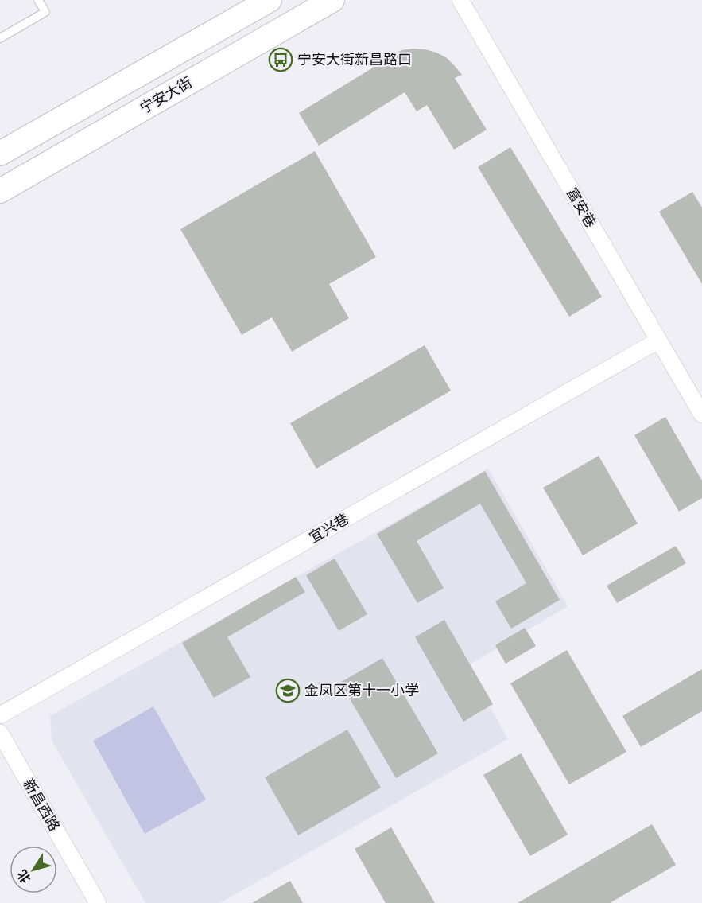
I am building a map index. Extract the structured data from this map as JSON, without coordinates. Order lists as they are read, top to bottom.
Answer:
{
  "streets": {
    "main road": ["宁安大街"],
    "street": ["富安巷", "宜兴巷", "新昌西路"]
  },
  "crossings": [
    ["富安巷", "宜兴巷"]
  ],
  "places": {
    "bus stop": ["宁安大街新昌路口"],
    "school or university": ["金凤区第十一小学"]
  },
  "north": "bottom left"
}
